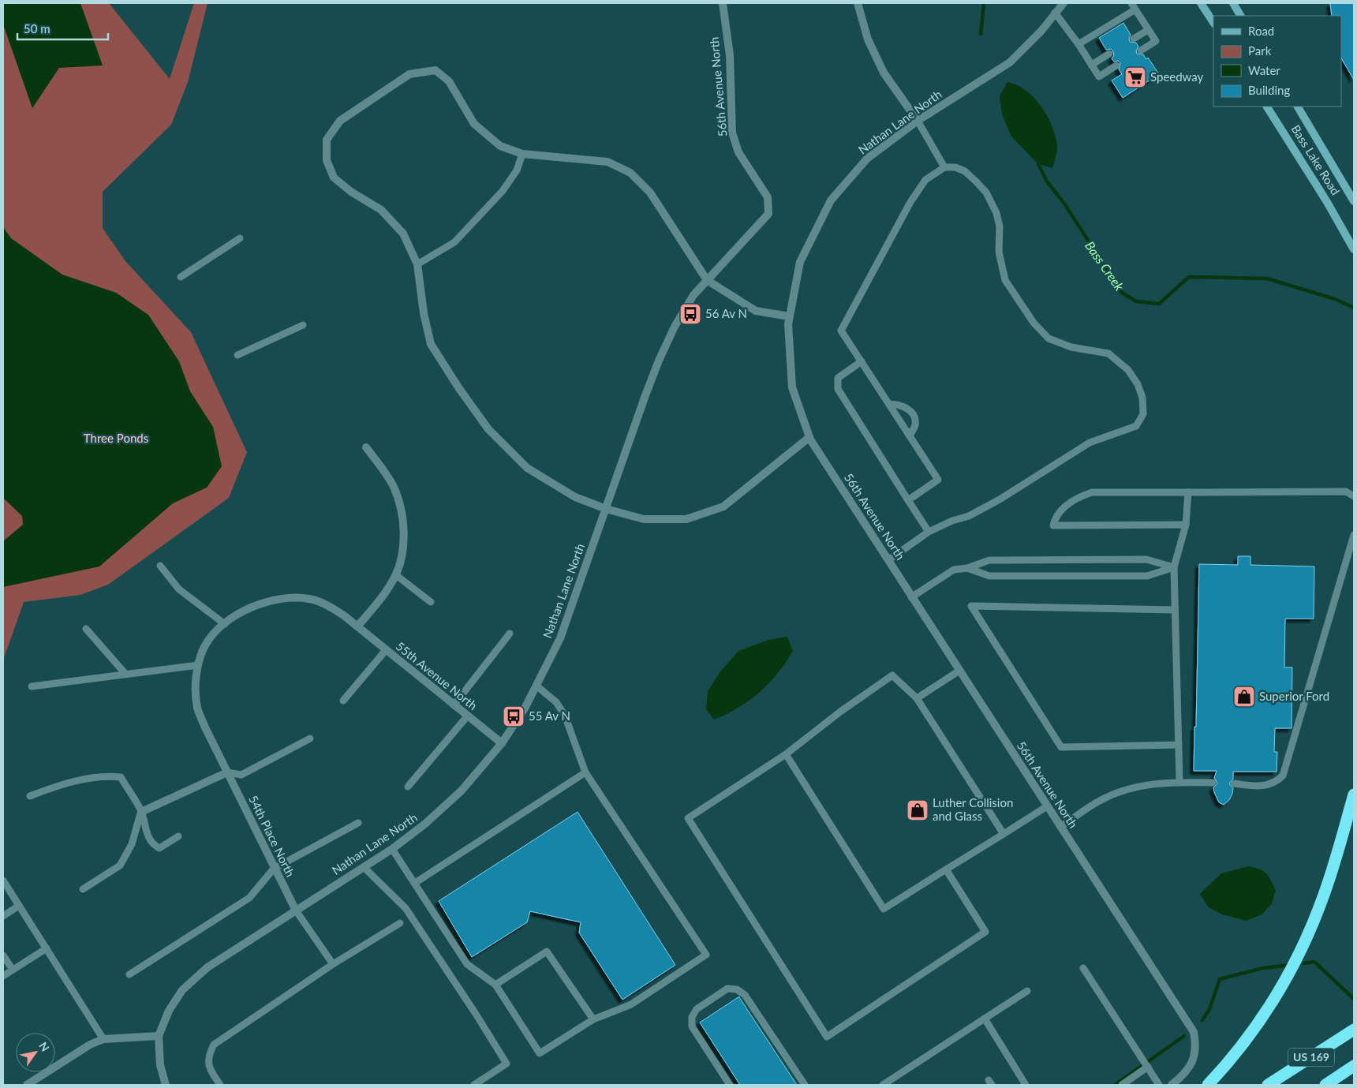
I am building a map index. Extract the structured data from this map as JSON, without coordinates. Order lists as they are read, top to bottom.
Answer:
{
  "streets": {
    "highway": ["US 169"],
    "main road": ["Bass Lake Road"],
    "street": [
      "56th Avenue North",
      "Nathan Lane North",
      "55th Avenue North",
      "54th Place North"
    ]
  },
  "crossings": [
    ["56th Avenue North", "Nathan Lane North"],
    ["Nathan Lane North", "55th Avenue North"],
    ["Nathan Lane North", "54th Place North"],
    ["55th Avenue North", "54th Place North"]
  ],
  "water": ["Bass Creek"],
  "parks": ["Three Ponds"],
  "places": {
    "supermarket": ["Speedway"],
    "bus stop": ["56 Av N", "55 Av N"],
    "shop": ["Superior Ford", "Luther Collision and Glass"]
  },
  "legend": [
    "Road",
    "Park",
    "Water",
    "Building"
  ],
  "scale_bar": "50 m",
  "north": "top right"
}
